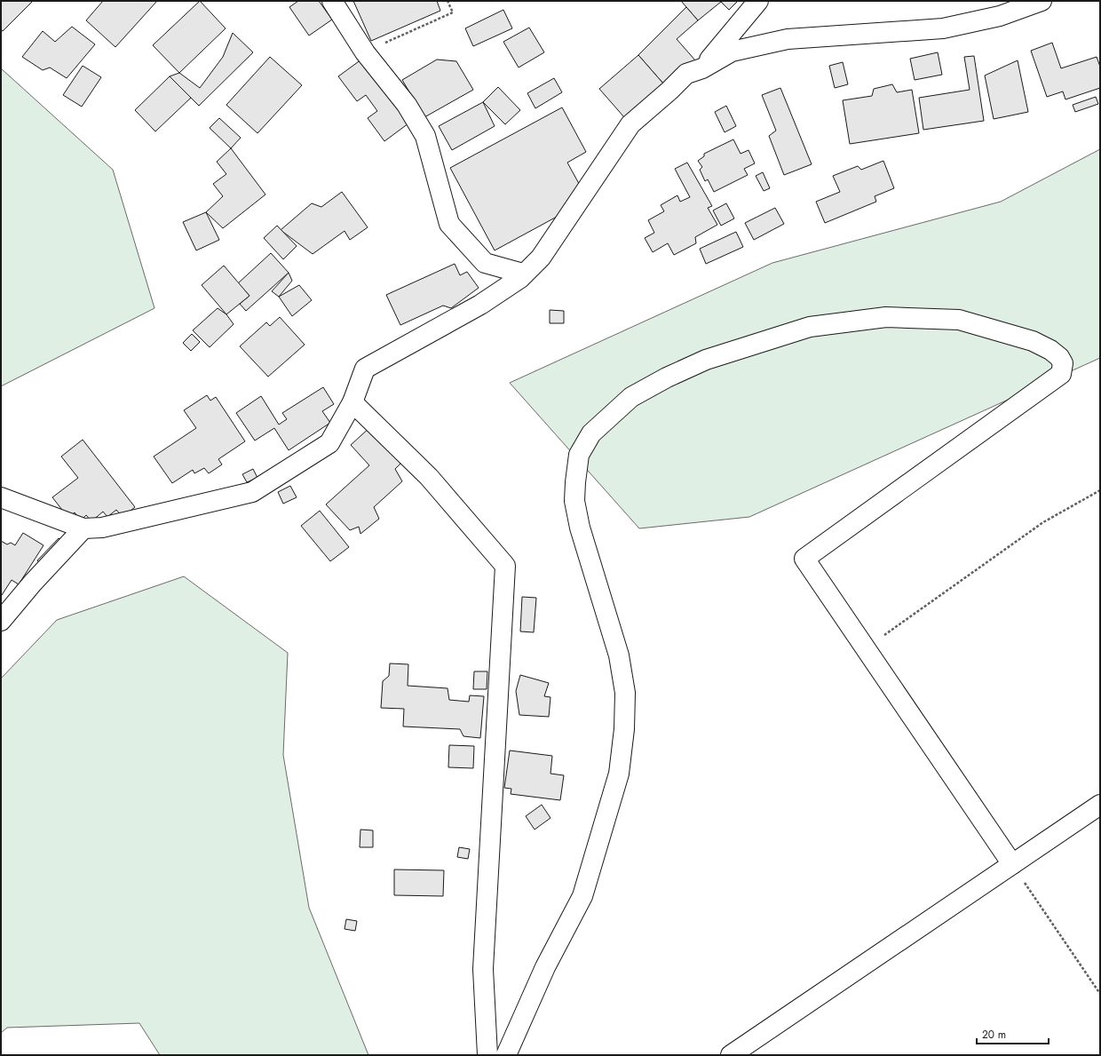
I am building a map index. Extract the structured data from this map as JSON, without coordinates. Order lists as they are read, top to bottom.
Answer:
{
  "scale_bar": "20 m"
}
